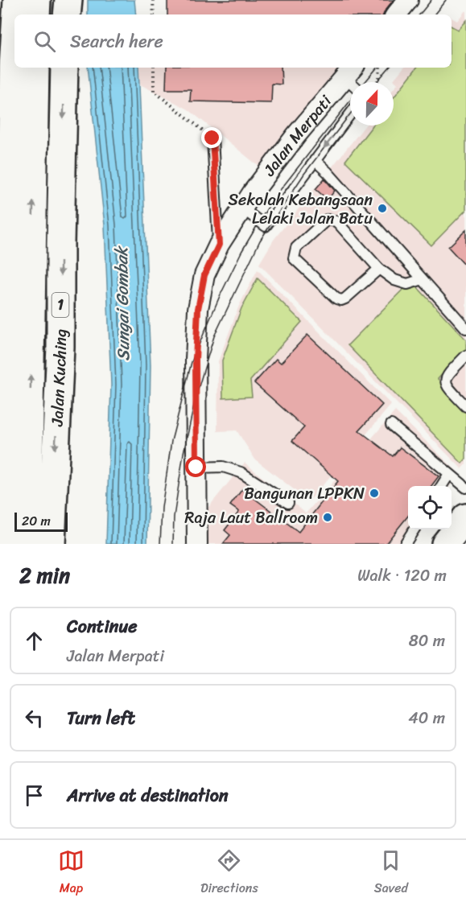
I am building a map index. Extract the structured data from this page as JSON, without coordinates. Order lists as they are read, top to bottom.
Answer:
{
  "streets": {
    "main road": ["1", "Jalan Kuching"],
    "street": ["Jalan Merpati"]
  },
  "water": ["Sungai Gombak"],
  "places": ["Sekolah Kebangsaan Lelaki Jalan Batu", "Bangunan LPPKN", "Raja Laut Ballroom"],
  "scale_bar": "20 m",
  "north": "top",
  "page": {
    "search": "Search here",
    "scale": "20 m",
    "heading": ["2 min", "Walk · 120 m"],
    "list": [
      ["Continue", "Jalan Merpati", "80 m"],
      ["Turn left", "40 m"],
      "Arrive at destination"
    ],
    "nav": ["Map", "Directions", "Saved"]
  }
}
